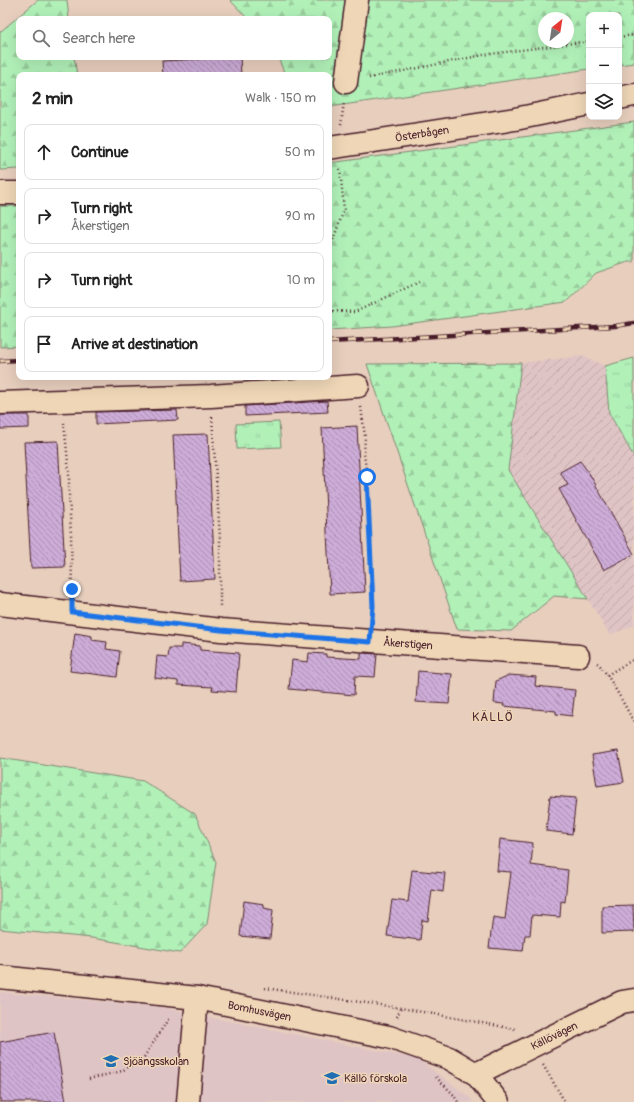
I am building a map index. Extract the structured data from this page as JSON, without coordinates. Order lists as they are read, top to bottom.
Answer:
{
  "streets": {
    "street": [
      "Österbågen",
      "Åkerstigen",
      "Bomhusvägen",
      "Källövägen"
    ]
  },
  "crossings": [
    ["Bomhusvägen", "Källövägen"]
  ],
  "districts": ["KÄLLÖ"],
  "places": {
    "school or university": ["Sjöängsskolan", "Källö förskola"]
  },
  "north": "top right",
  "page": {
    "map_buttons": ["+", "−"],
    "search": "Search here",
    "heading": ["2 min", "Walk · 150 m"],
    "list": [
      ["Continue", "50 m"],
      ["Turn right", "Åkerstigen", "90 m"],
      ["Turn right", "10 m"],
      "Arrive at destination"
    ]
  }
}
